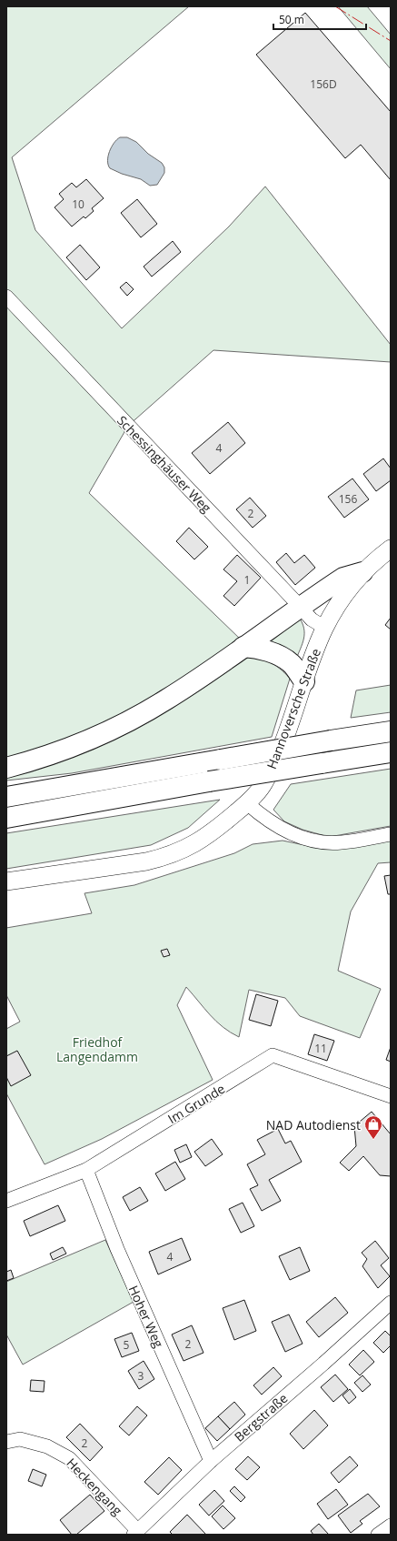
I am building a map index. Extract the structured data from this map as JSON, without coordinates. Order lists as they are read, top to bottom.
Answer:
{
  "streets": {
    "main road": ["Hannoversche Straße"],
    "street": [
      "Schessinghäuser Weg",
      "Im Grunde",
      "Hoher Weg",
      "Bergstraße",
      "Heckengang"
    ]
  },
  "crossings": [
    ["Schessinghäuser Weg", "Hannoversche Straße"],
    ["Im Grunde", "Hoher Weg"],
    ["Hoher Weg", "Bergstraße"],
    ["Bergstraße", "Heckengang"]
  ],
  "parks": ["Friedhof Langendamm"],
  "places": {
    "shop": ["NAD Autodienst"]
  },
  "house_numbers": [
    "156D",
    "10",
    "4",
    "156",
    "2",
    "1",
    "11",
    "4",
    "2",
    "5",
    "3",
    "2"
  ],
  "scale_bar": "50 m"
}
